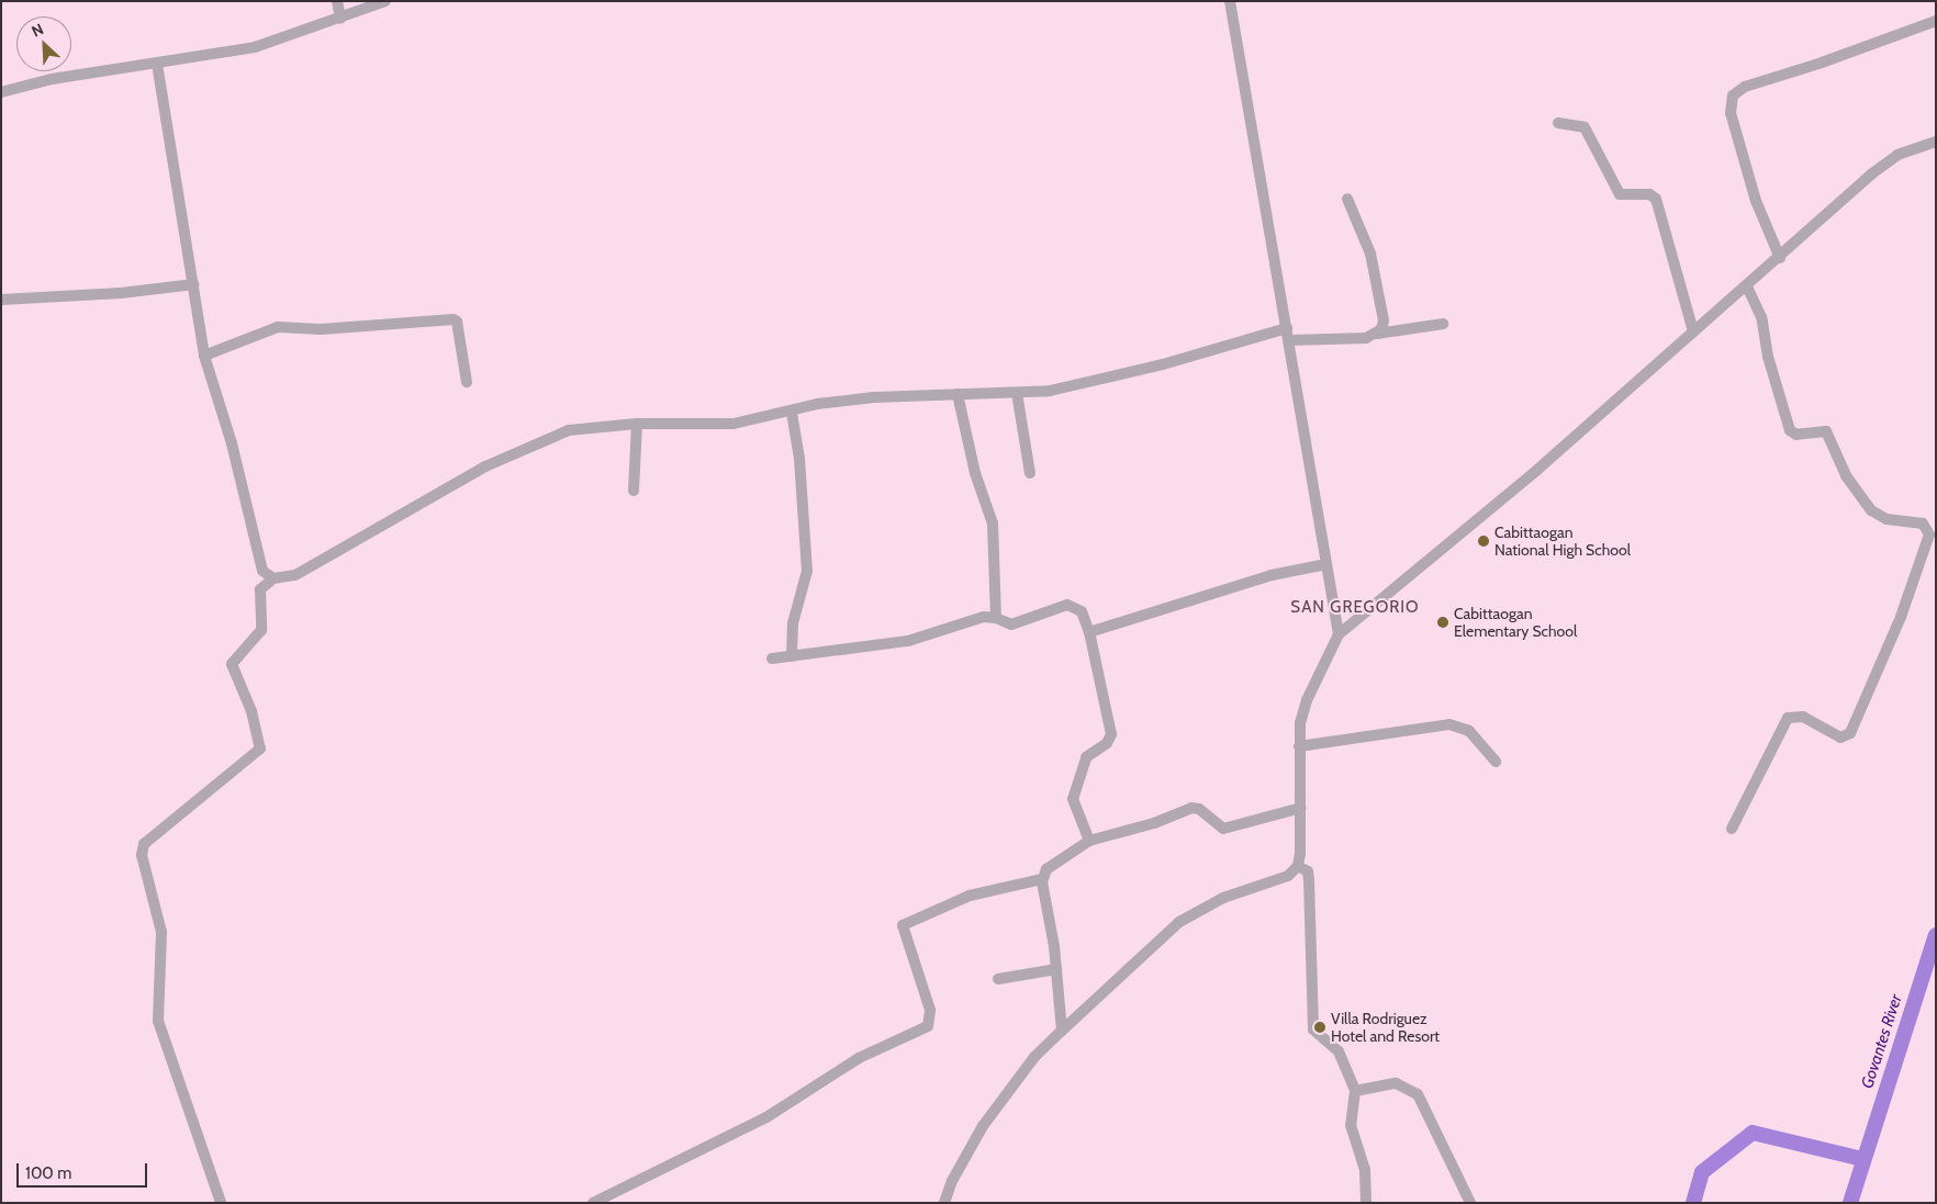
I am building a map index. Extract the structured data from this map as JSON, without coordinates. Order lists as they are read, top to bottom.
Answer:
{
  "districts": ["SAN GREGORIO"],
  "water": ["Govantes River"],
  "places": ["Cabittaogan National High School", "Cabittaogan Elementary School", "Villa Rodriguez Hotel and Resort"],
  "scale_bar": "100 m",
  "north": "top left"
}
